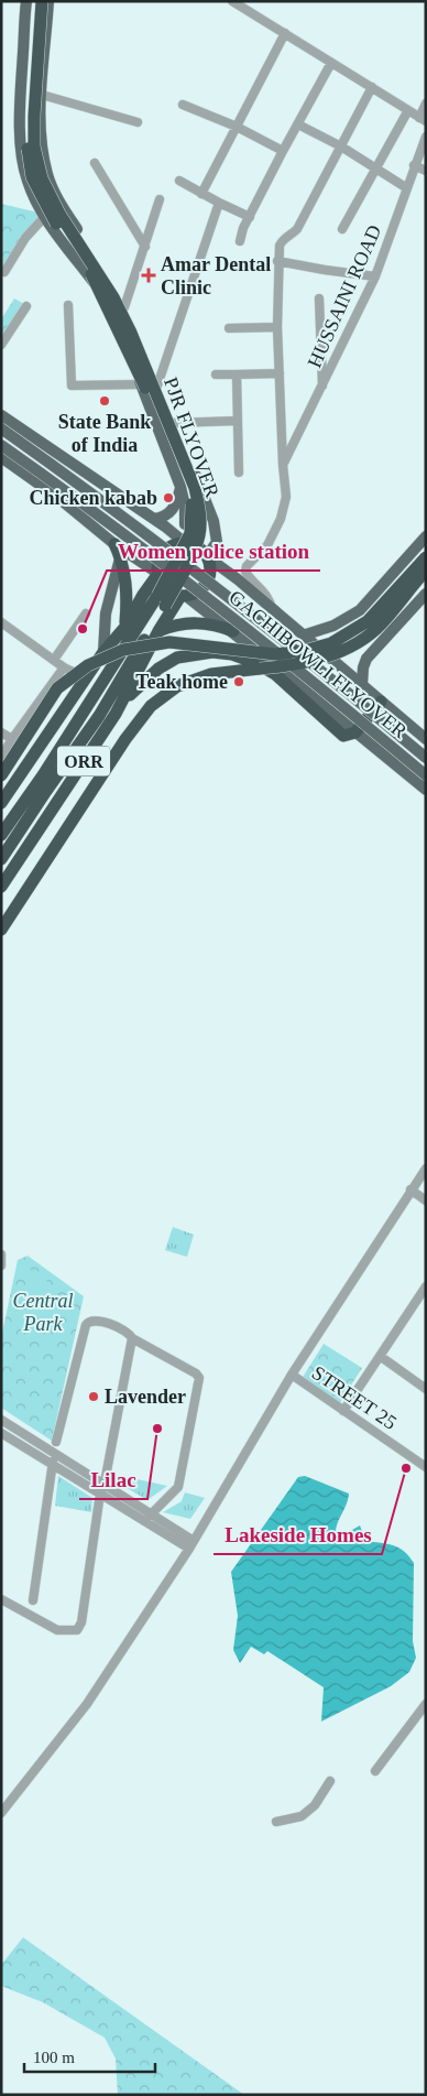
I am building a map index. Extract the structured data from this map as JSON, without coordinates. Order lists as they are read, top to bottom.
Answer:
{
  "streets": {
    "highway": ["PJR FLYOVER", "ORR"],
    "main road": ["GACHIBOWLI FLYOVER"],
    "street": ["HUSSAINI ROAD", "STREET 25"]
  },
  "parks": ["Central Park"],
  "places": {
    "health": ["Amar Dental Clinic"],
    "other": [
      "State Bank of India",
      "Chicken kabab",
      "Women police station",
      "Teak home",
      "Lavender",
      "Lilac",
      "Lakeside Homes"
    ]
  },
  "scale_bar": "100 m"
}
